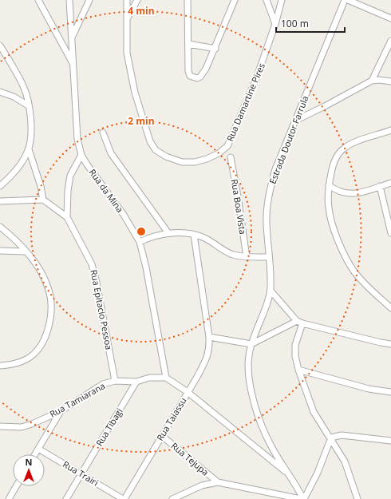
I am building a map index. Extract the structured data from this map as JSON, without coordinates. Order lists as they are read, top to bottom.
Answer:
{
  "streets": {
    "street": [
      "Rua Damartine Pires",
      "Estrada Doutor Farrula",
      "Rua da Mina",
      "Rua Boa Vista",
      "Rua Epitacio Pessoa",
      "Rua Tamiarana",
      "Rua Taiassu",
      "Rua Tibagi",
      "Rua Tejupa",
      "Rua Trairi"
    ]
  },
  "crossings": [
    ["Rua Epitacio Pessoa", "Rua Tamiarana"],
    ["Rua Tamiarana", "Rua Tibagi"],
    ["Rua Taiassu", "Rua Tejupa"],
    ["Rua Taiassu", "Rua Trairi"],
    ["Rua Tibagi", "Rua Trairi"]
  ],
  "scale_bar": "100 m",
  "north": "top",
  "rings": ["4 min", "2 min"]
}
